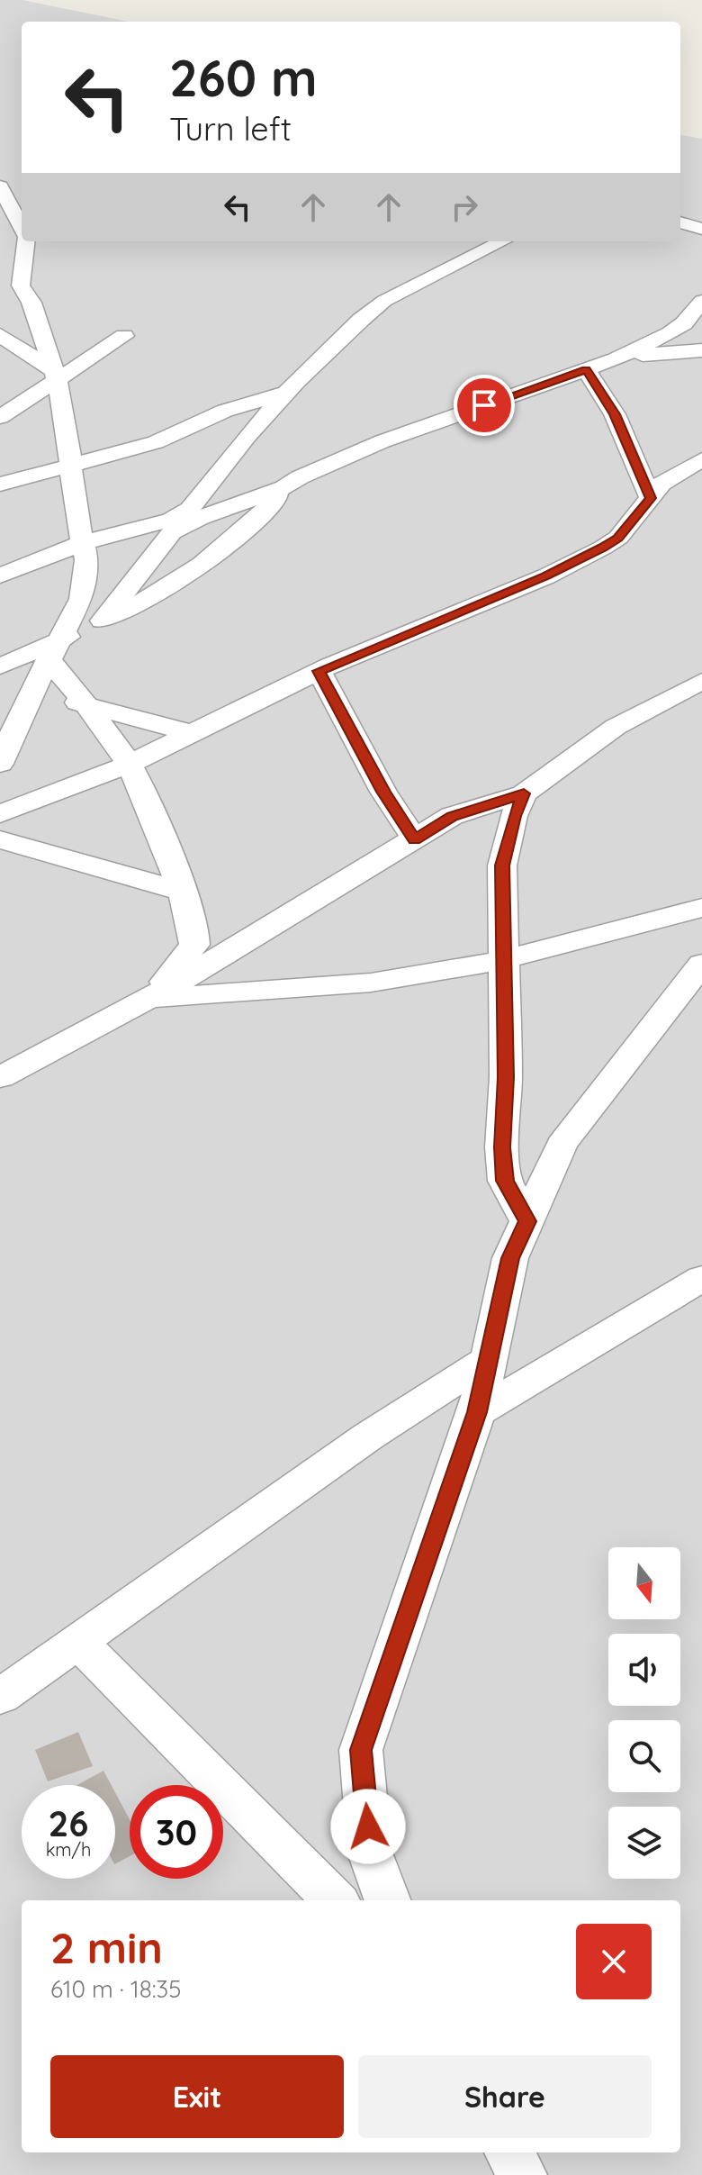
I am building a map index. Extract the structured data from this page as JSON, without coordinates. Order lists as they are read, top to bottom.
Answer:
{
  "north": "bottom",
  "page": {
    "turn": ["260 m", "Turn left"],
    "speed": "26 km/h",
    "limit": "30",
    "heading": ["2 min", "610 m · 18:35"],
    "buttons": ["Exit", "Share"]
  }
}
